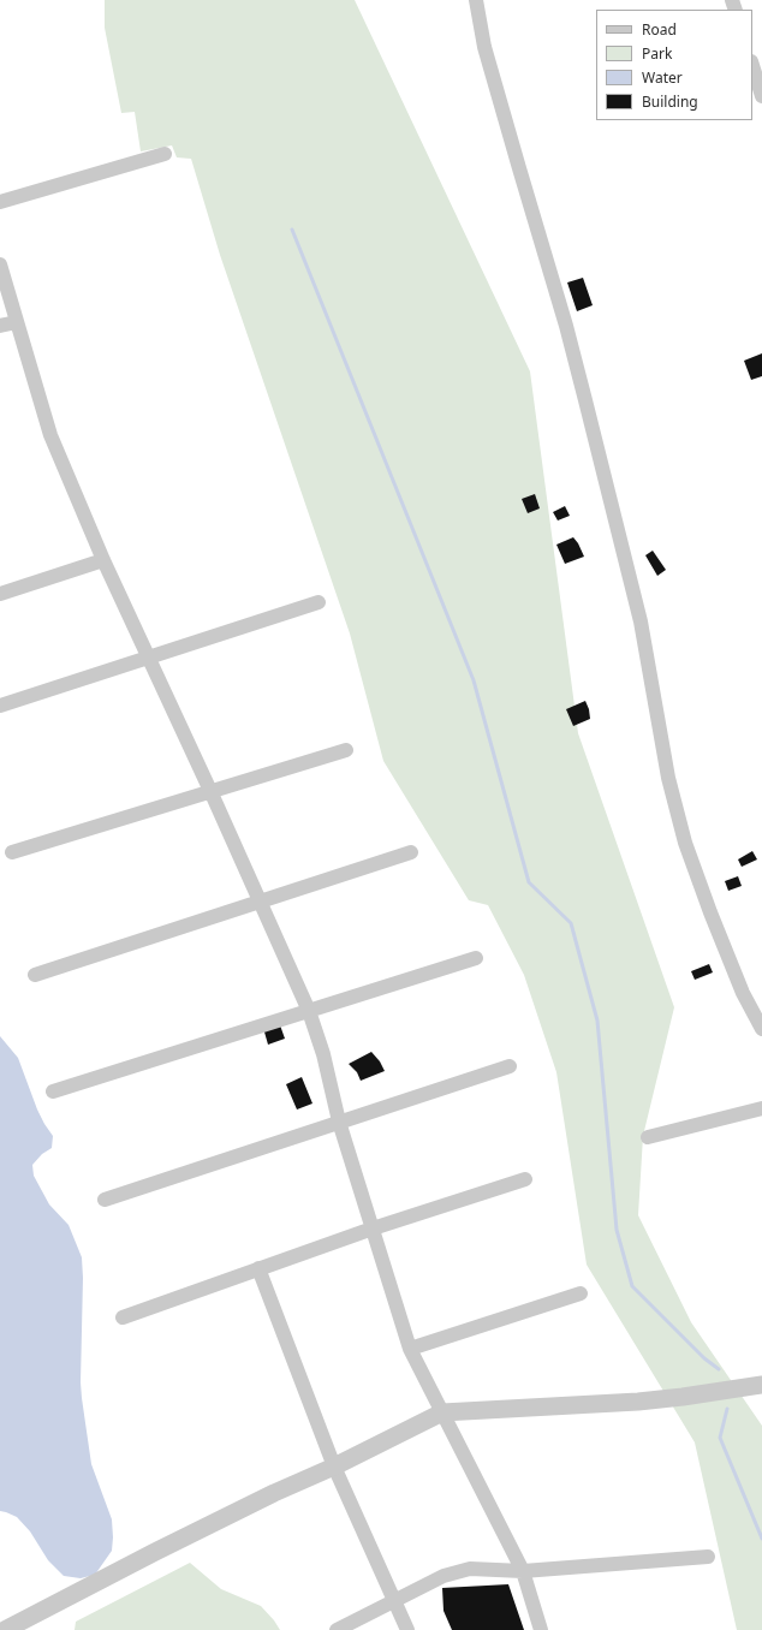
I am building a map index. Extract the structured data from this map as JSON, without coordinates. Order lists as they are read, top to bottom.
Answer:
{
  "legend": [
    "Road",
    "Park",
    "Water",
    "Building"
  ]
}
